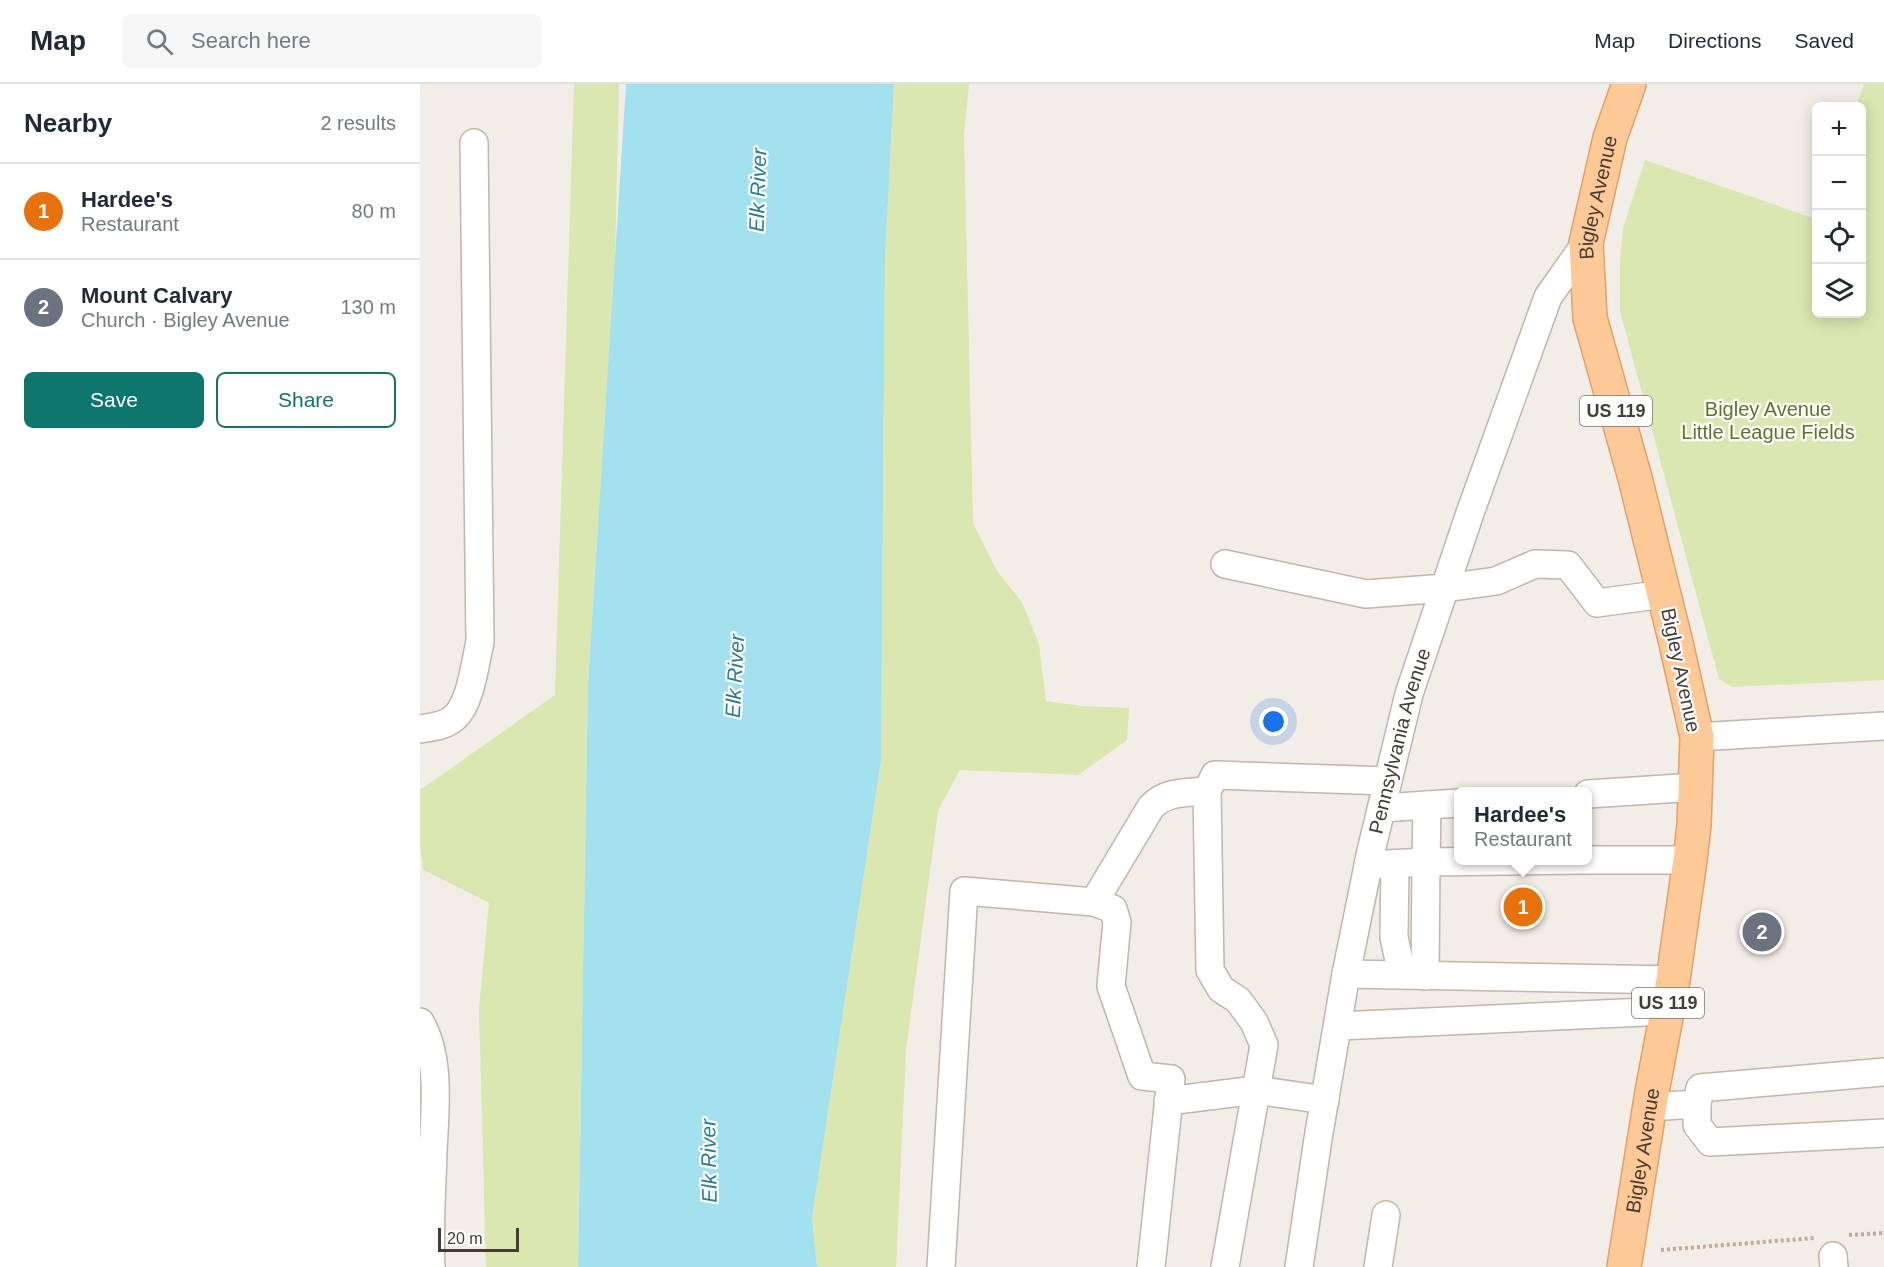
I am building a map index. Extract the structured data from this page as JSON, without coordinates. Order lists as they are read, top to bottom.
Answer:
{
  "streets": {
    "main road": ["Bigley Avenue", "US 119"],
    "street": ["Pennsylvania Avenue"]
  },
  "crossings": [
    ["Bigley Avenue", "Pennsylvania Avenue"]
  ],
  "water": ["Elk River"],
  "parks": ["Bigley Avenue Little League Fields"],
  "scale_bar": "20 m",
  "page": {
    "header": "Map",
    "search": "Search here",
    "nav": ["Map", "Directions", "Saved"],
    "heading": ["Nearby", "2 results"],
    "map_buttons": ["+", "−"],
    "list": [
      {
        "mark": "1",
        "name": "Hardee's",
        "note": "Restaurant",
        "value": "80 m"
      },
      {
        "mark": "2",
        "name": "Mount Calvary",
        "note": "Church · Bigley Avenue",
        "value": "130 m"
      }
    ],
    "buttons": ["Save", "Share"],
    "popup": ["Hardee's", "Restaurant"],
    "pins": ["1", "2"],
    "scale": "20 m"
  }
}
